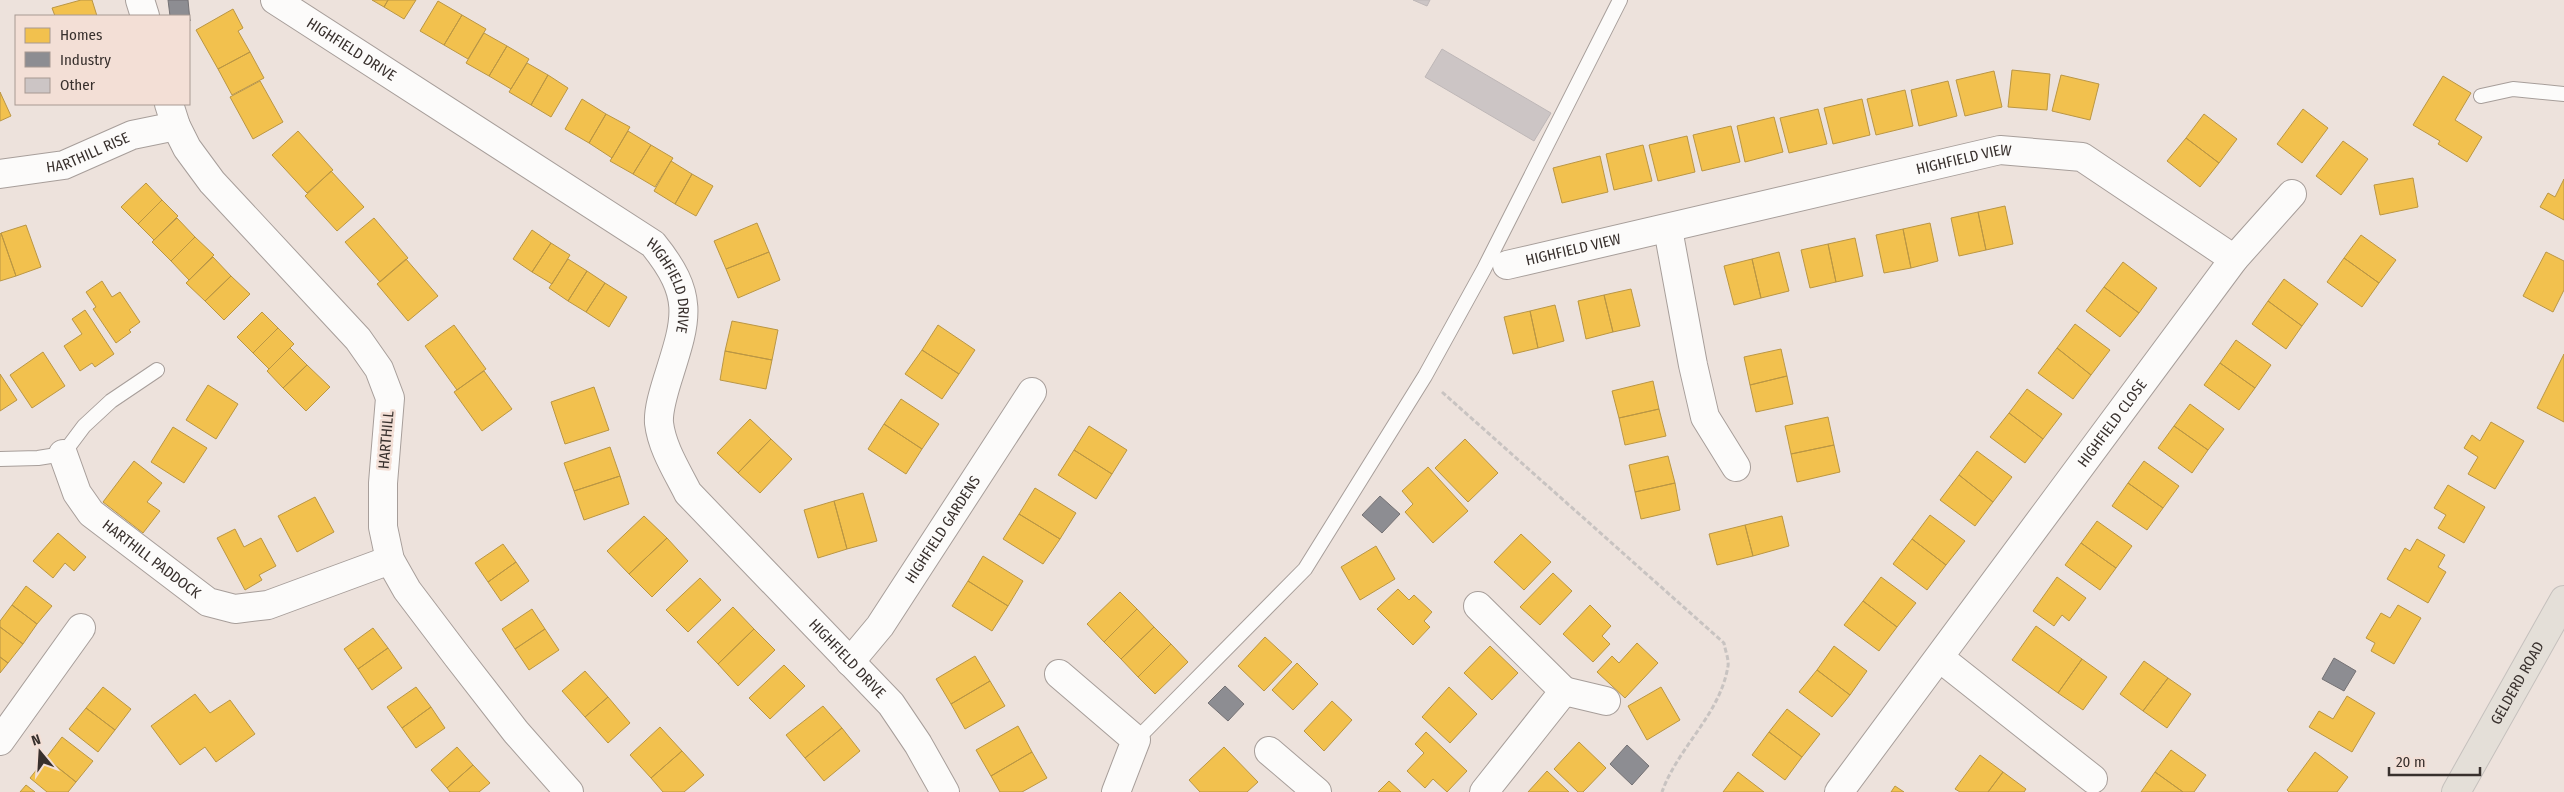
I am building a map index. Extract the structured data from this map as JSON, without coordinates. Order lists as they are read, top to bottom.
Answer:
{
  "streets": {
    "main road": ["GELDERD ROAD"],
    "street": [
      "HIGHFIELD DRIVE",
      "HARTHILL RISE",
      "HIGHFIELD VIEW",
      "HIGHFIELD CLOSE",
      "HARTHILL",
      "HIGHFIELD GARDENS",
      "HARTHILL PADDOCK"
    ]
  },
  "crossings": [
    ["HIGHFIELD DRIVE", "HIGHFIELD GARDENS"],
    ["HARTHILL RISE", "HARTHILL"],
    ["HIGHFIELD VIEW", "HIGHFIELD CLOSE"],
    ["HARTHILL", "HARTHILL PADDOCK"]
  ],
  "legend": ["Homes", "Industry", "Other"],
  "scale_bar": "20 m",
  "north": "top"
}
